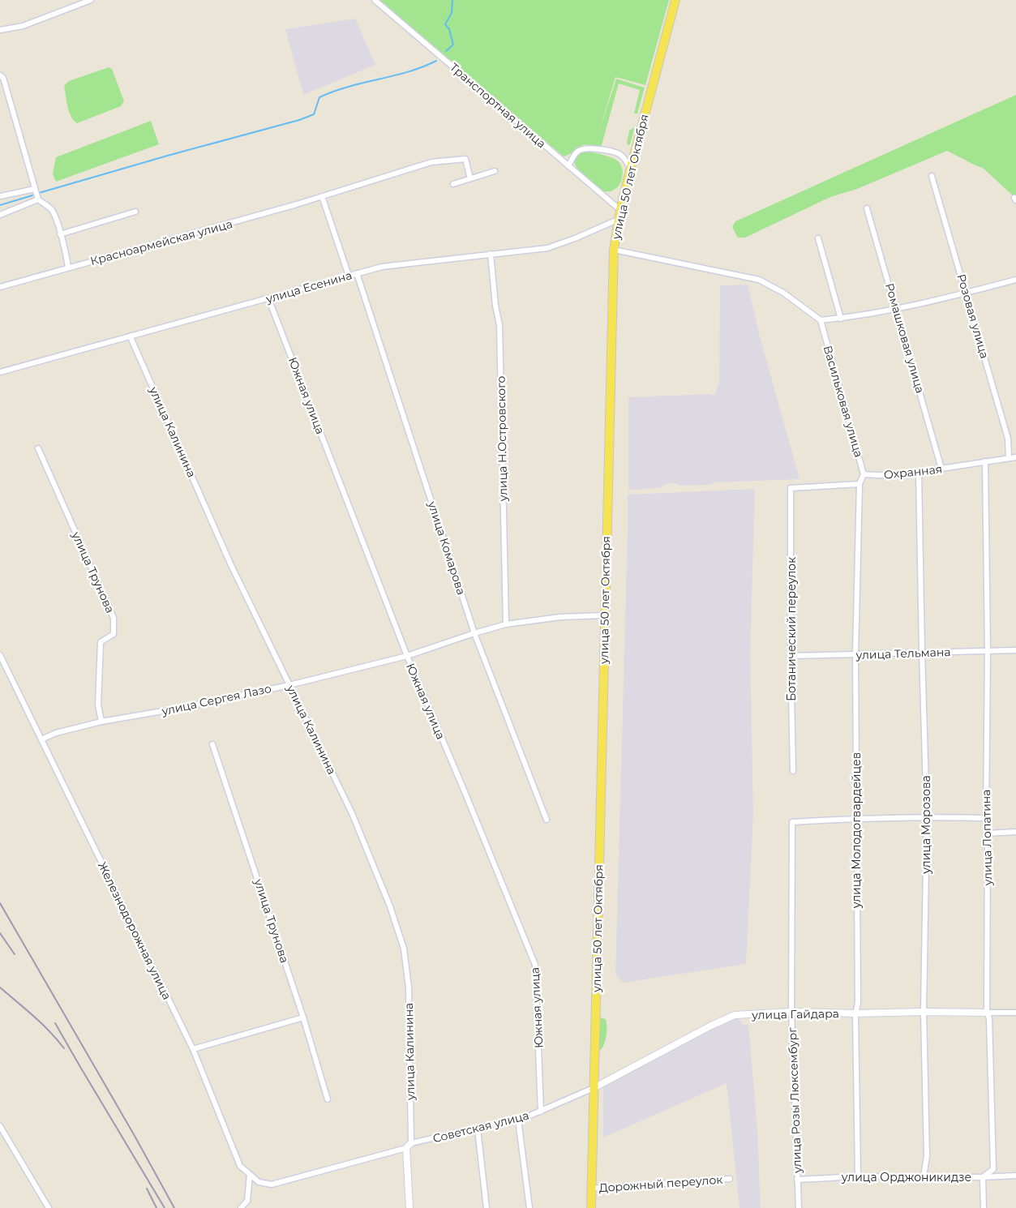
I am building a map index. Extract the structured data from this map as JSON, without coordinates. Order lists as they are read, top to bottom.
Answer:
{
  "streets": {
    "main road": ["улица 50 лет Октября"],
    "street": [
      "Транспортная улица",
      "Красноармейская улица",
      "улица Есенина",
      "Розовая улица",
      "Ромашковая улица",
      "Южная улица",
      "Васильковая улица",
      "улица Калинина",
      "улица Н.Островского",
      "Охранная",
      "улица Комарова",
      "улица Трунова",
      "Ботанический переулок",
      "улица Тельмана",
      "улица Сергея Лазо",
      "улица Морозова",
      "улица Молодогвардейцев",
      "улица Лопатина",
      "Железнодорожная улица",
      "улица Гайдара",
      "улица Розы Люксембург",
      "Советская улица",
      "улица Орджоникидзе",
      "Дорожный переулок"
    ]
  },
  "crossings": [
    ["Транспортная улица", "улица 50 лет Октября"],
    ["Транспортная улица", "улица Есенина"],
    ["улица 50 лет Октября", "улица Есенина"],
    ["улица 50 лет Октября", "улица Сергея Лазо"],
    ["улица 50 лет Октября", "улица Гайдара"],
    ["улица 50 лет Октября", "Советская улица"],
    ["улица 50 лет Октября", "Дорожный переулок"],
    ["улица Есенина", "Южная улица"],
    ["улица Есенина", "улица Калинина"],
    ["улица Есенина", "улица Н.Островского"],
    ["улица Есенина", "улица Комарова"],
    ["Розовая улица", "Охранная"],
    ["Ромашковая улица", "Охранная"],
    ["Южная улица", "улица Сергея Лазо"],
    ["Южная улица", "Советская улица"],
    ["Васильковая улица", "Охранная"],
    ["улица Калинина", "улица Сергея Лазо"],
    ["улица Калинина", "Советская улица"],
    ["улица Н.Островского", "улица Сергея Лазо"],
    ["Охранная", "улица Морозова"],
    ["Охранная", "улица Лопатина"],
    ["улица Комарова", "улица Сергея Лазо"],
    ["улица Трунова", "улица Сергея Лазо"],
    ["Ботанический переулок", "улица Тельмана"],
    ["Ботанический переулок", "улица Молодогвардейцев"],
    ["улица Тельмана", "улица Морозова"],
    ["улица Тельмана", "улица Молодогвардейцев"],
    ["улица Тельмана", "улица Лопатина"],
    ["улица Сергея Лазо", "Железнодорожная улица"],
    ["улица Морозова", "улица Гайдара"],
    ["улица Морозова", "улица Орджоникидзе"],
    ["улица Молодогвардейцев", "улица Гайдара"],
    ["улица Молодогвардейцев", "улица Розы Люксембург"],
    ["улица Молодогвардейцев", "улица Орджоникидзе"],
    ["улица Лопатина", "улица Гайдара"],
    ["улица Лопатина", "улица Орджоникидзе"],
    ["улица Гайдара", "улица Розы Люксембург"],
    ["улица Гайдара", "Советская улица"],
    ["улица Розы Люксембург", "улица Орджоникидзе"]
  ]
}
